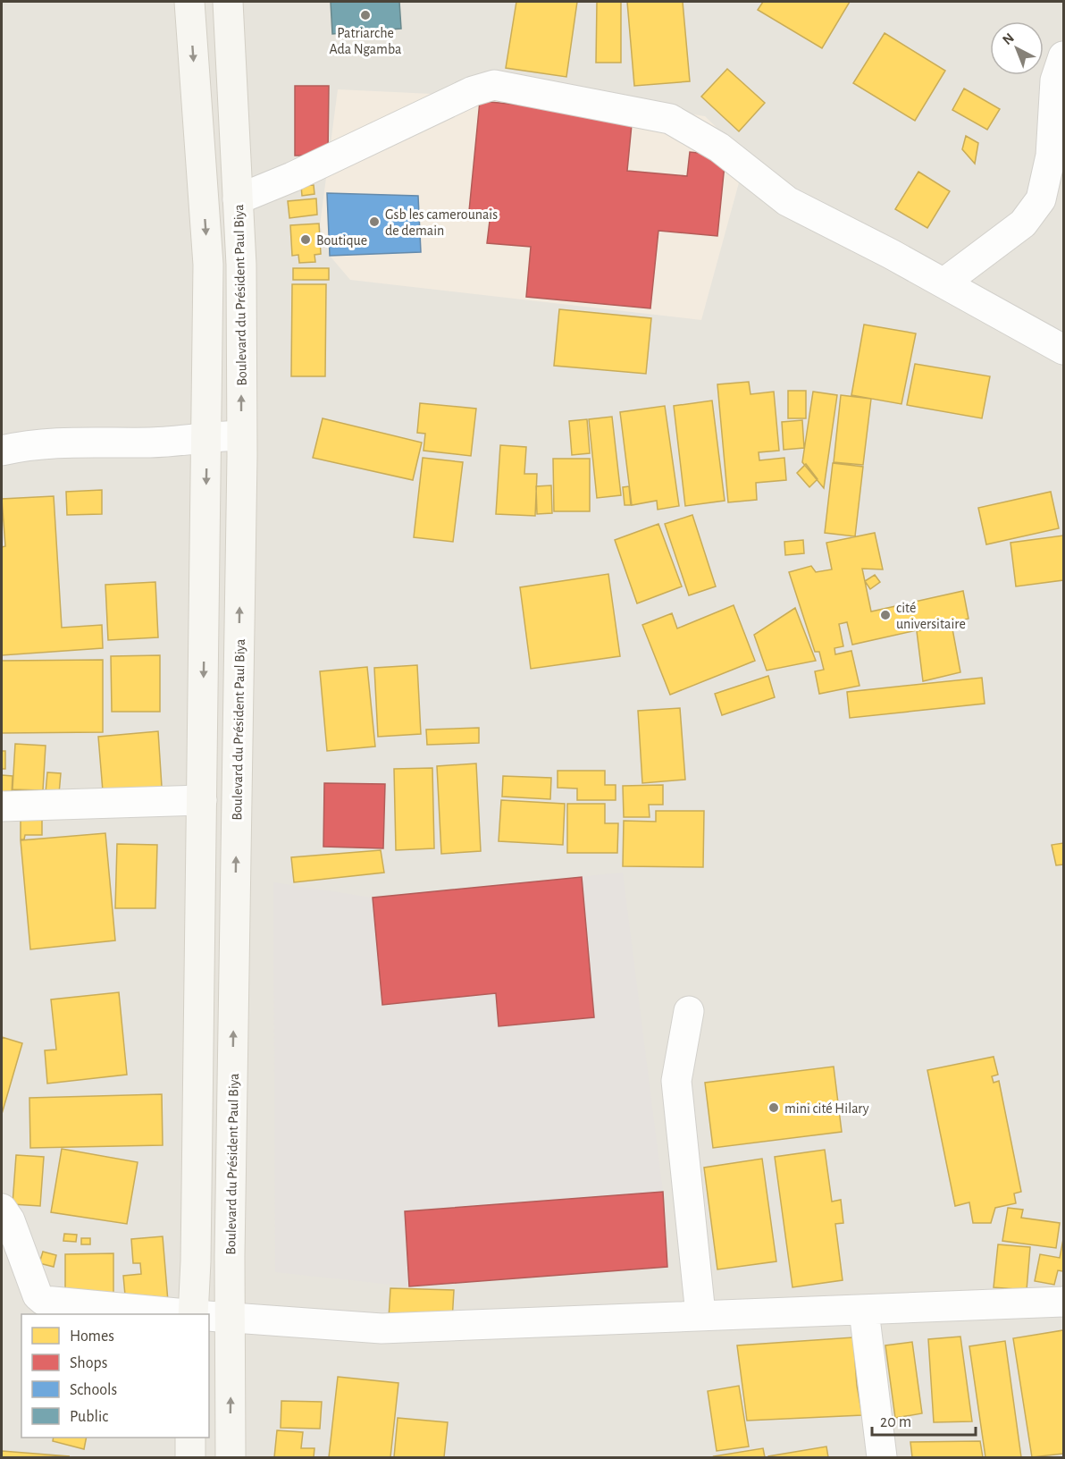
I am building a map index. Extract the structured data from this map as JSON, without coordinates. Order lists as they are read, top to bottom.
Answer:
{
  "streets": {
    "main road": ["Boulevard du Président Paul Biya"]
  },
  "places": [
    "Patriarche Ada Ngamba",
    "Gsb les camerounais de demain",
    "Boutique",
    "cité universitaire",
    "mini cité Hilary"
  ],
  "legend": [
    "Homes",
    "Shops",
    "Schools",
    "Public"
  ],
  "scale_bar": "20 m",
  "north": "top left"
}
